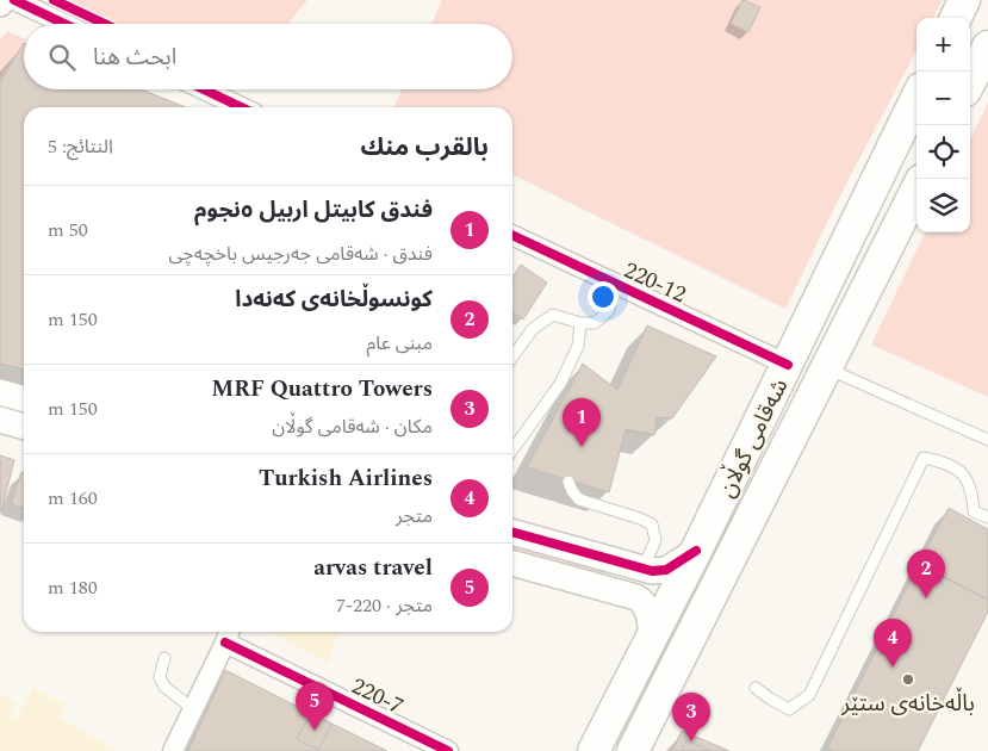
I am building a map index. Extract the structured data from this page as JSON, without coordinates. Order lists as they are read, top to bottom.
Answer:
{
  "streets": {
    "main road": ["شەقامی گوڵان"],
    "street": ["220-12", "220-7"]
  },
  "crossings": [
    ["220-12", "شەقامی گوڵان"]
  ],
  "places": ["باڵەخانەی ستێر"],
  "page": {
    "map_buttons": ["+", "−"],
    "search": "ابحث هنا",
    "heading": ["بالقرب منك", "النتائج: 5"],
    "list": [
      {
        "mark": "1",
        "name": "فندق كابيتل اربيل ٥نجوم",
        "note": "فندق · شەقامی جەرجیس باخچەچی",
        "value": "50 m"
      },
      {
        "mark": "2",
        "name": "کونسوڵخانەی کەنەدا",
        "note": "مبنى عام",
        "value": "150 m"
      },
      {
        "mark": "3",
        "name": "MRF Quattro Towers",
        "note": "مكان · شەقامی گوڵان",
        "value": "150 m"
      },
      {
        "mark": "4",
        "name": "Turkish Airlines",
        "note": "متجر",
        "value": "160 m"
      },
      {
        "mark": "5",
        "name": "arvas travel",
        "note": "متجر · 220-7",
        "value": "180 m"
      }
    ],
    "pins": [
      "1",
      "2",
      "4",
      "5",
      "3"
    ]
  }
}
